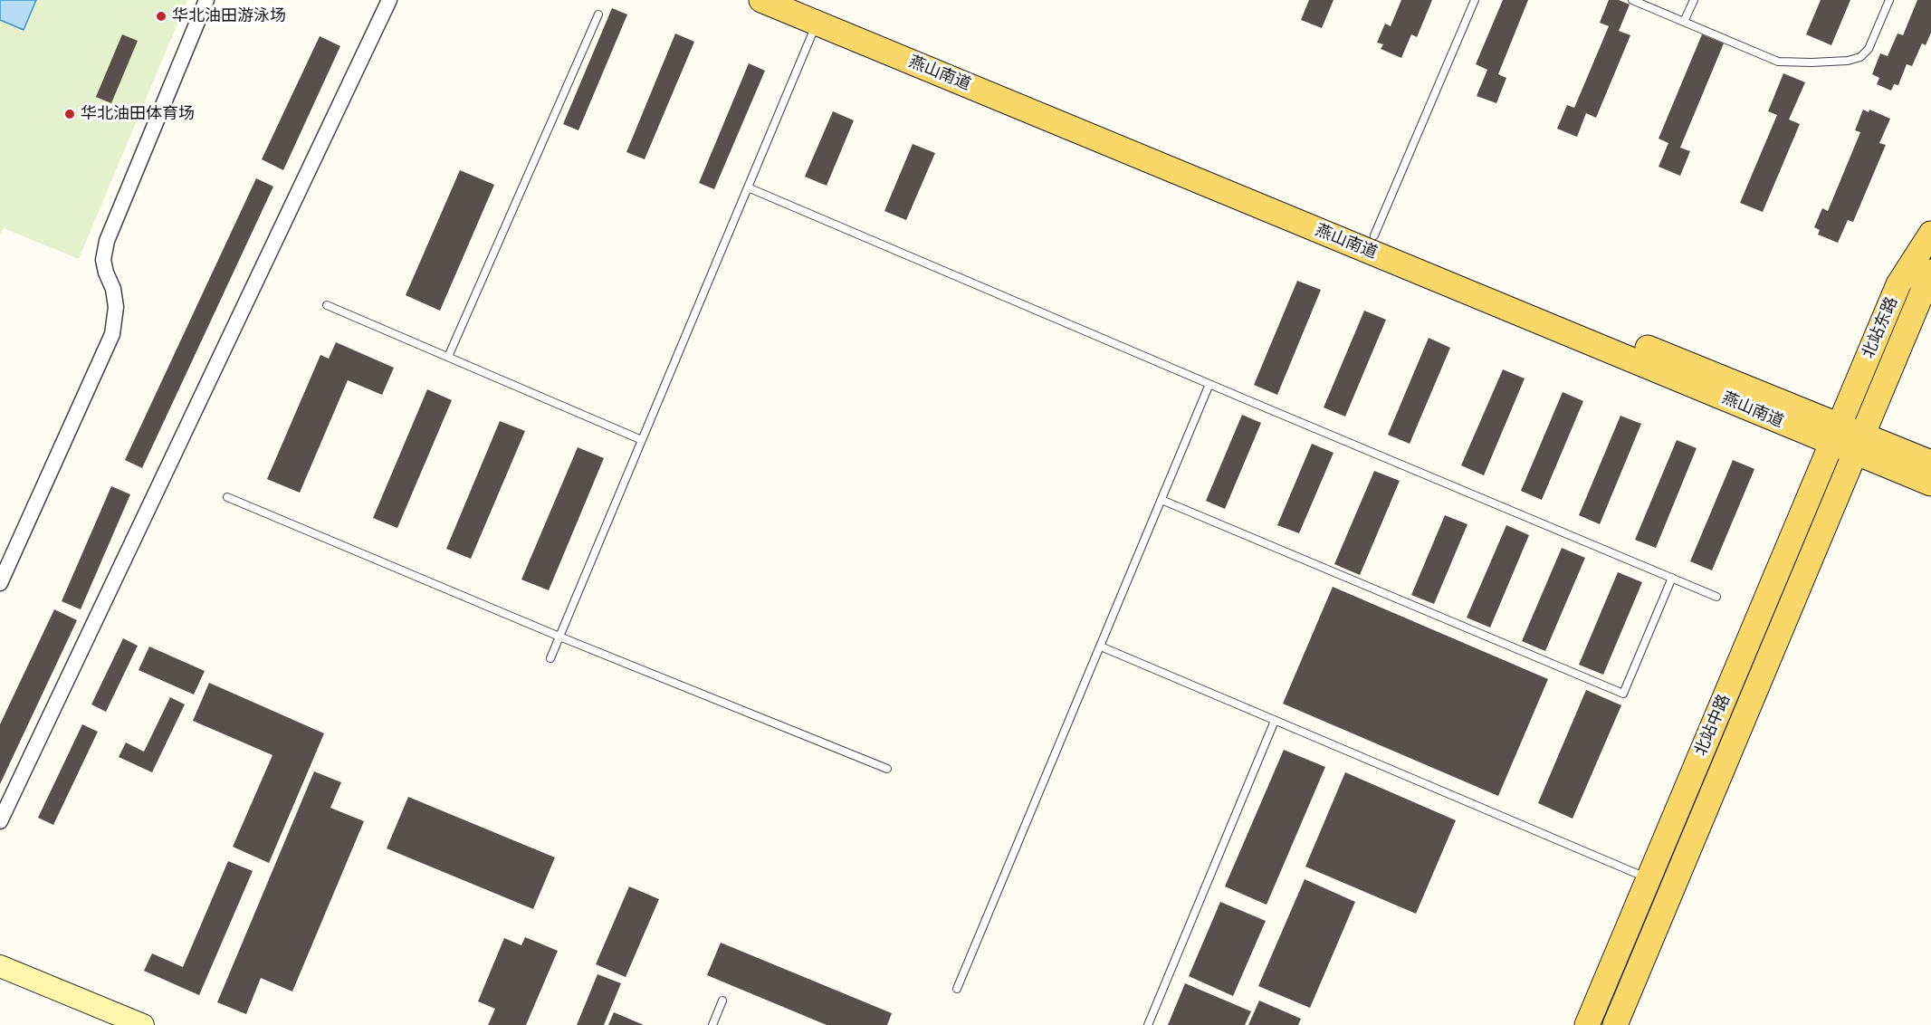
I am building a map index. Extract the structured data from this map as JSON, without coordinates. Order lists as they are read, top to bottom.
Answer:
{
  "streets": {
    "main road": ["燕山南道", "北站东路", "北站中路"]
  },
  "crossings": [
    ["燕山南道", "北站东路"],
    ["燕山南道", "北站中路"],
    ["北站东路", "北站中路"]
  ],
  "places": ["华北油田游泳场", "华北油田体育场"]
}
